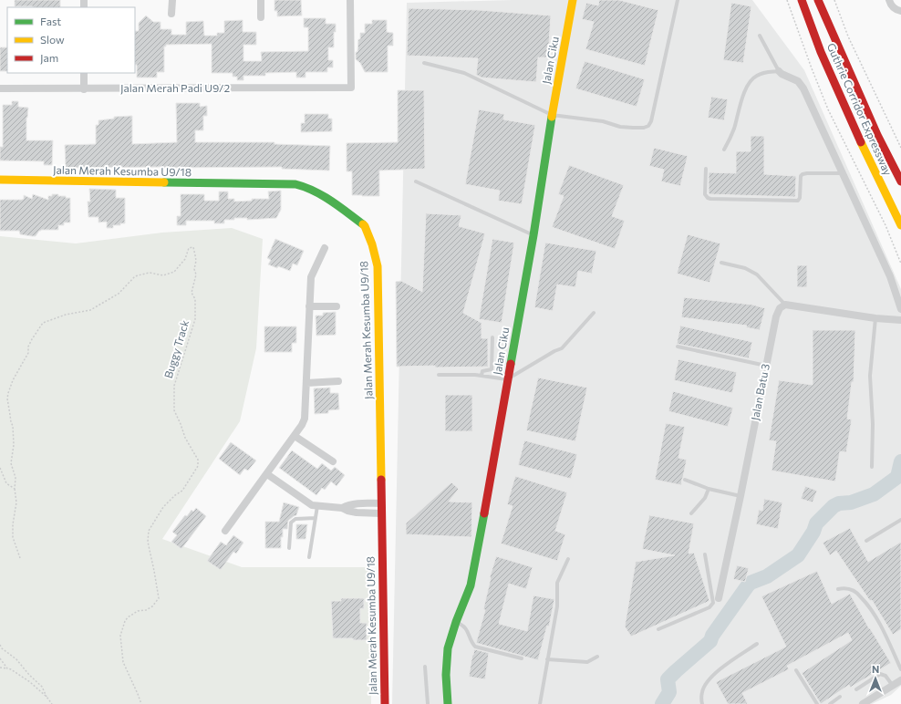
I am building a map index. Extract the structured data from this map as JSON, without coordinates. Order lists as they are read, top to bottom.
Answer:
{
  "streets": {
    "main road": ["Jalan Ciku", "Guthrie Corridor Expressway", "Jalan Merah Kesumba U9/18"],
    "street": ["Jalan Merah Padi U9/2", "Jalan Batu 3"],
    "path": ["Buggy Track"]
  },
  "legend": ["Fast", "Slow", "Jam"],
  "north": "top"
}
